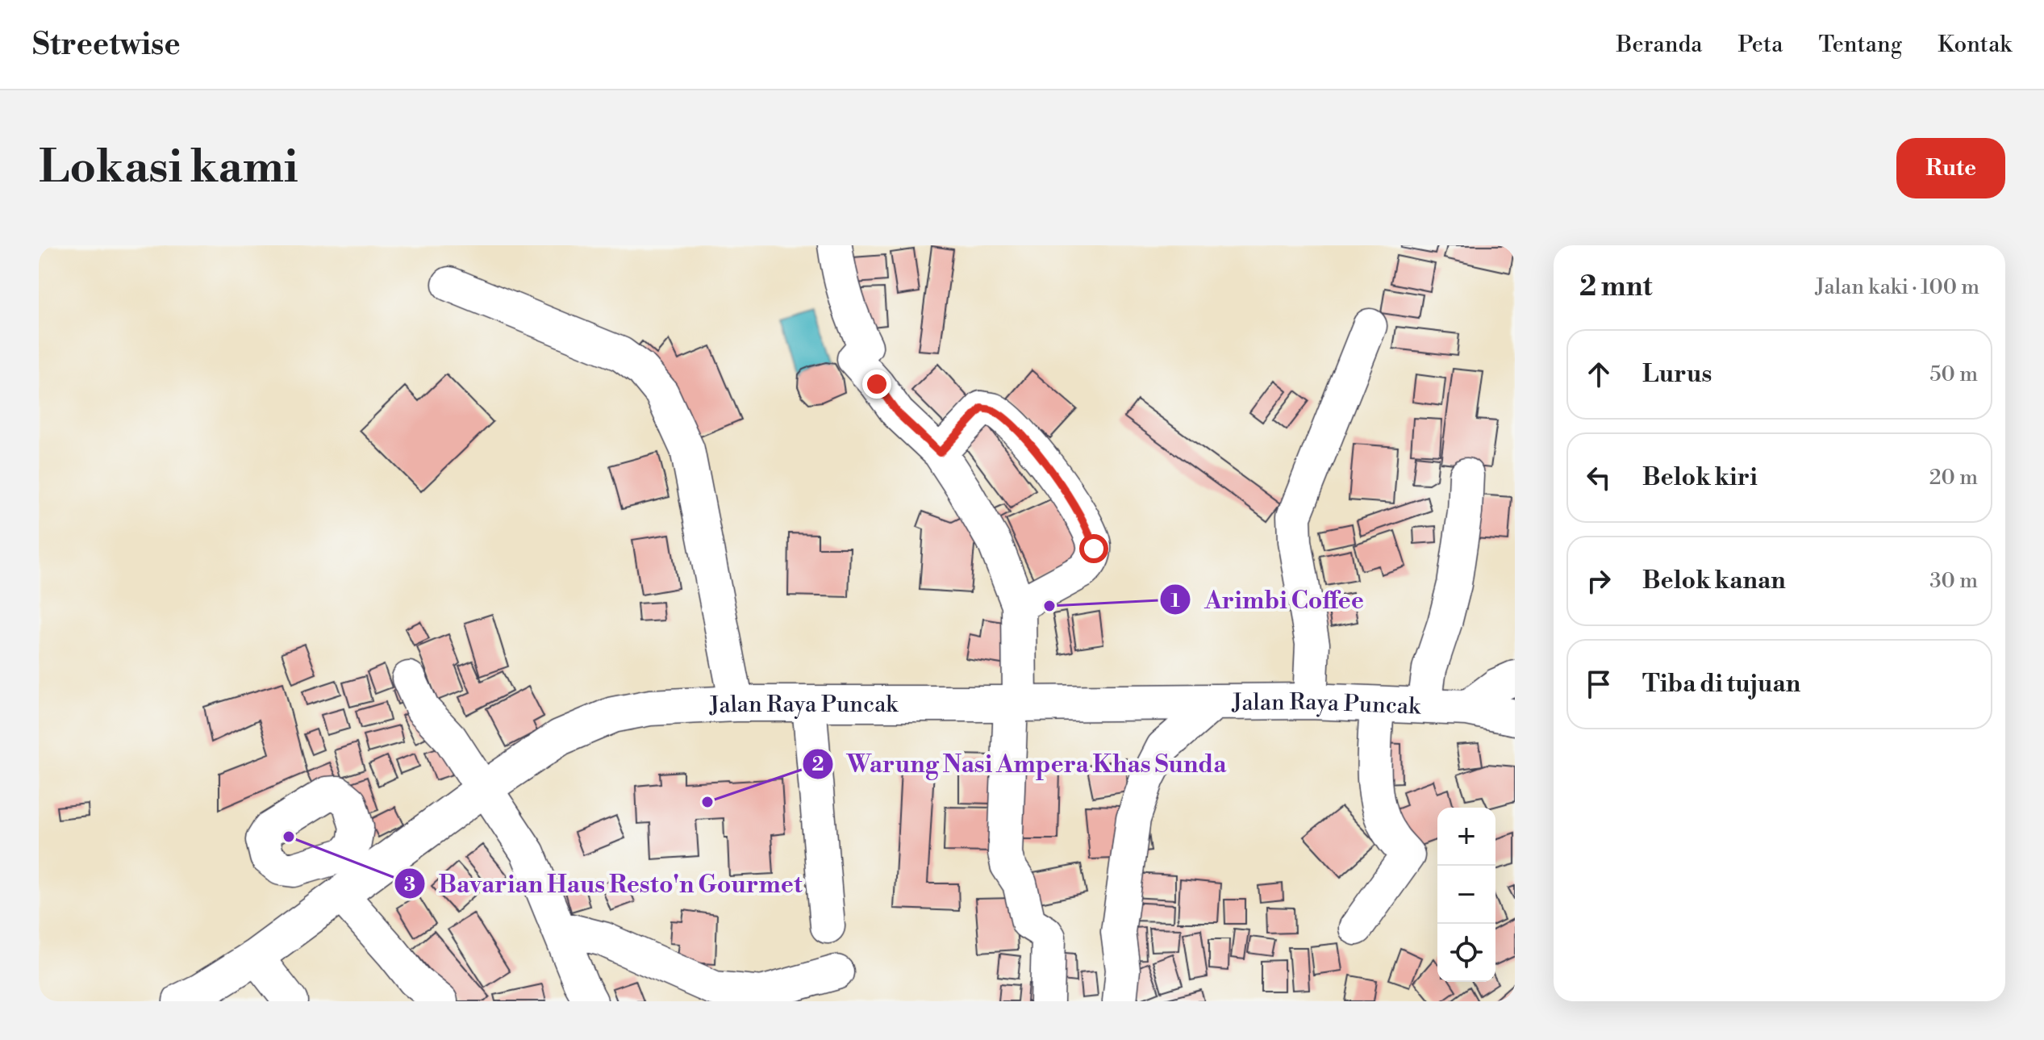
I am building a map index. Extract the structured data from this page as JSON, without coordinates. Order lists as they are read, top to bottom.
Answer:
{
  "streets": {
    "highway": ["Jalan Raya Puncak"]
  },
  "places": ["Arimbi Coffee", "Warung Nasi Ampera Khas Sunda", "Bavarian Haus Resto'n Gourmet"],
  "page": {
    "header": "Streetwise",
    "nav": [
      "Beranda",
      "Peta",
      "Tentang",
      "Kontak"
    ],
    "buttons": "Rute",
    "title": "Lokasi kami",
    "heading": ["2 mnt", "Jalan kaki · 100 m"],
    "list": [
      ["Lurus", "50 m"],
      ["Belok kiri", "20 m"],
      ["Belok kanan", "30 m"],
      "Tiba di tujuan"
    ],
    "map_buttons": ["+", "−"]
  }
}
